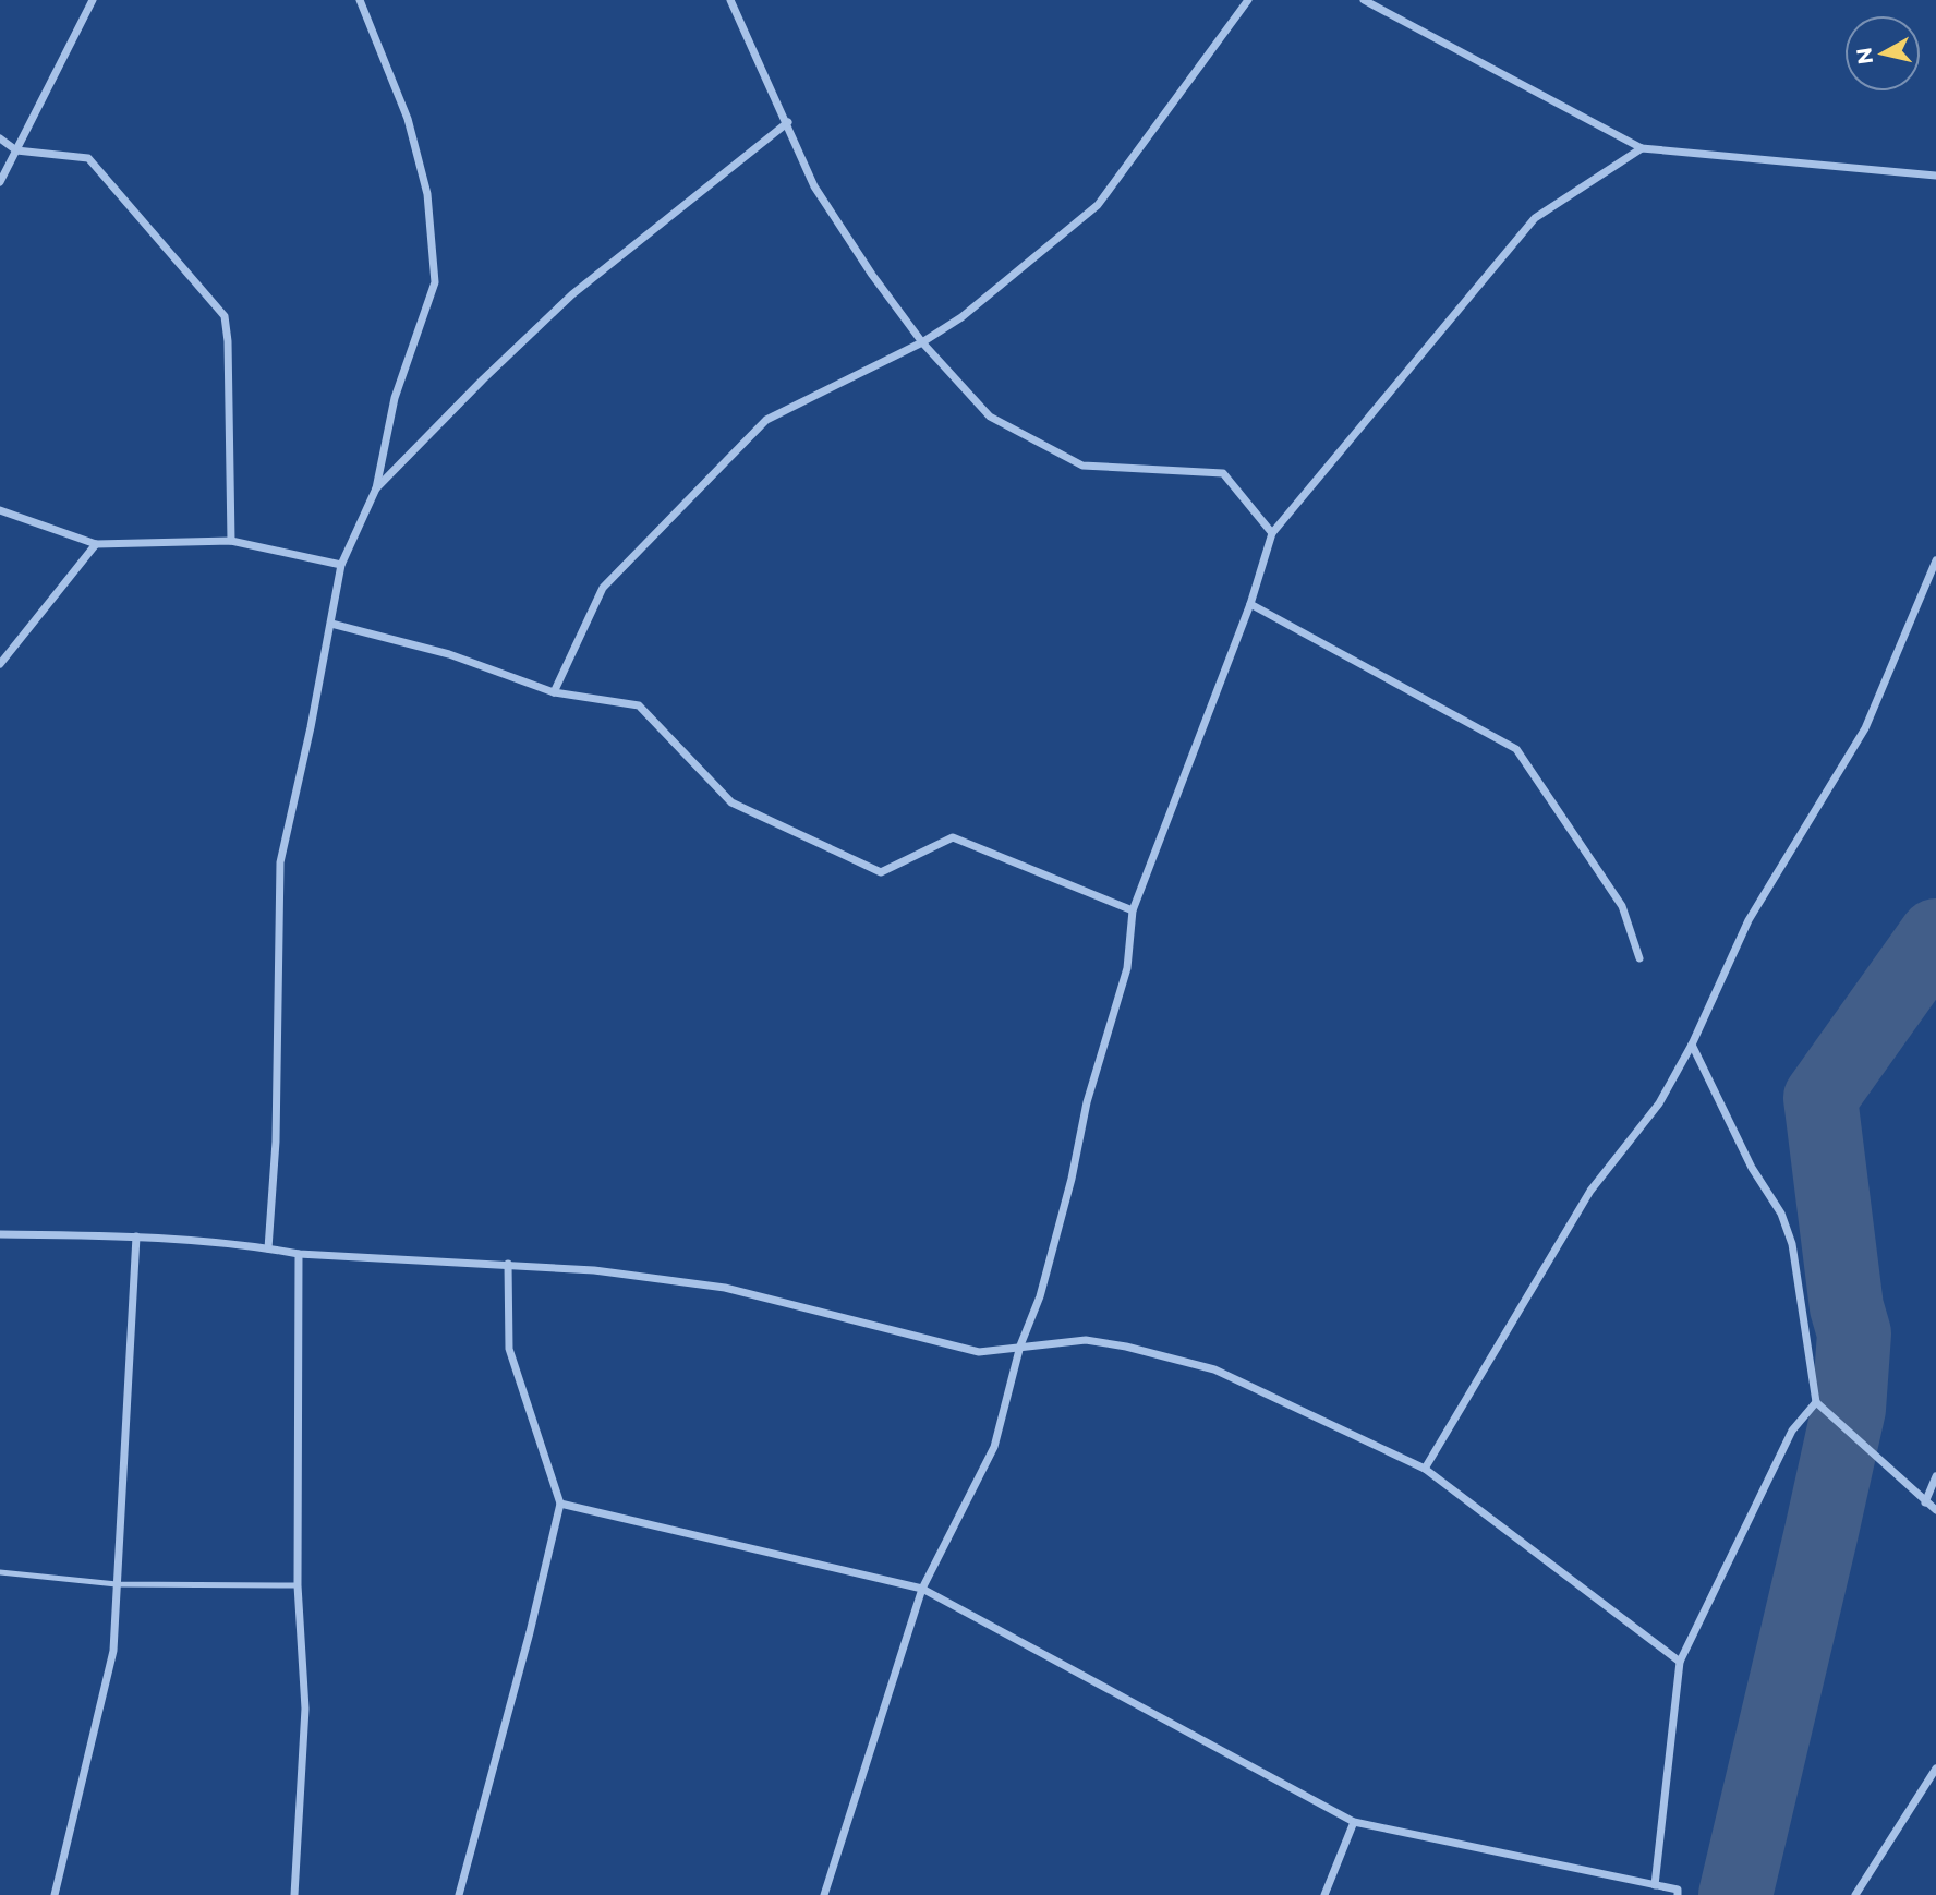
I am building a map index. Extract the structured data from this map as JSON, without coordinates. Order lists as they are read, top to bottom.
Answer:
{
  "north": "left"
}
